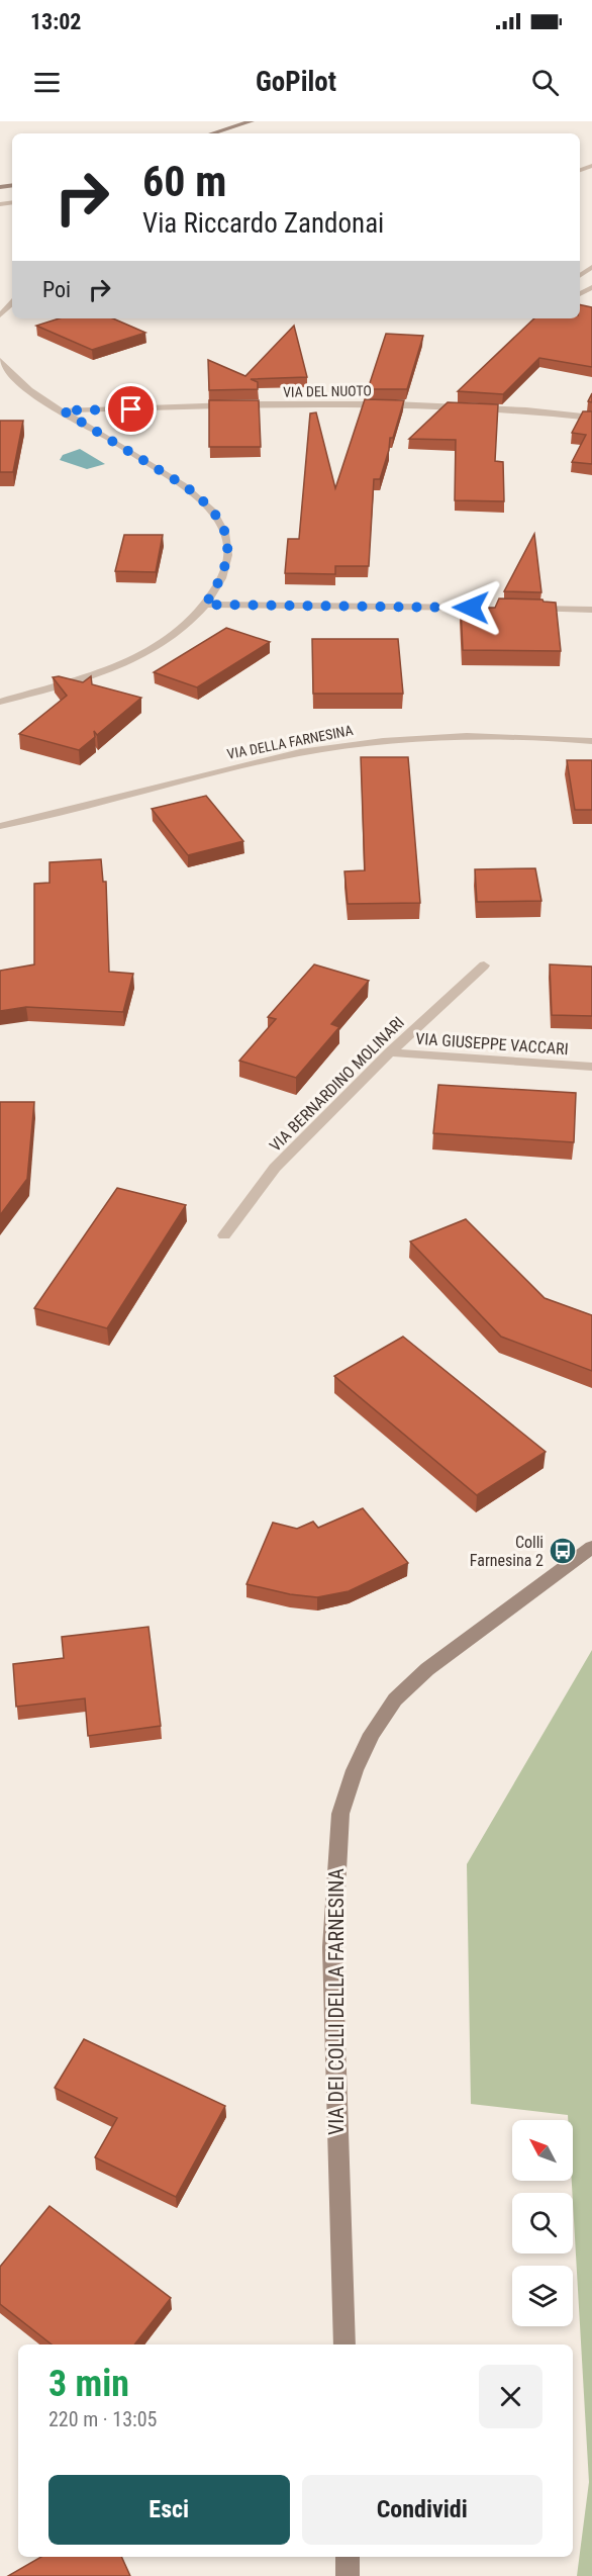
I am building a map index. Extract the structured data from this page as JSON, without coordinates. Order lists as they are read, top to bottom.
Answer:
{
  "streets": {
    "street": [
      "VIA DEL NUOTO",
      "VIA DELLA FARNESINA",
      "VIA GIUSEPPE VACCARI",
      "VIA BERNARDINO MOLINARI",
      "VIA DEI COLLI DELLA FARNESINA"
    ]
  },
  "crossings": [
    ["VIA GIUSEPPE VACCARI", "VIA BERNARDINO MOLINARI"]
  ],
  "places": {
    "bus stop": ["Colli Farnesina 2"]
  },
  "north": "top left",
  "page": {
    "status": "13:02",
    "header": "GoPilot",
    "turn": ["60 m", "Via Riccardo Zandonai"],
    "then": "Poi",
    "heading": ["3 min", "220 m · 13:05"],
    "buttons": ["Esci", "Condividi"]
  }
}
